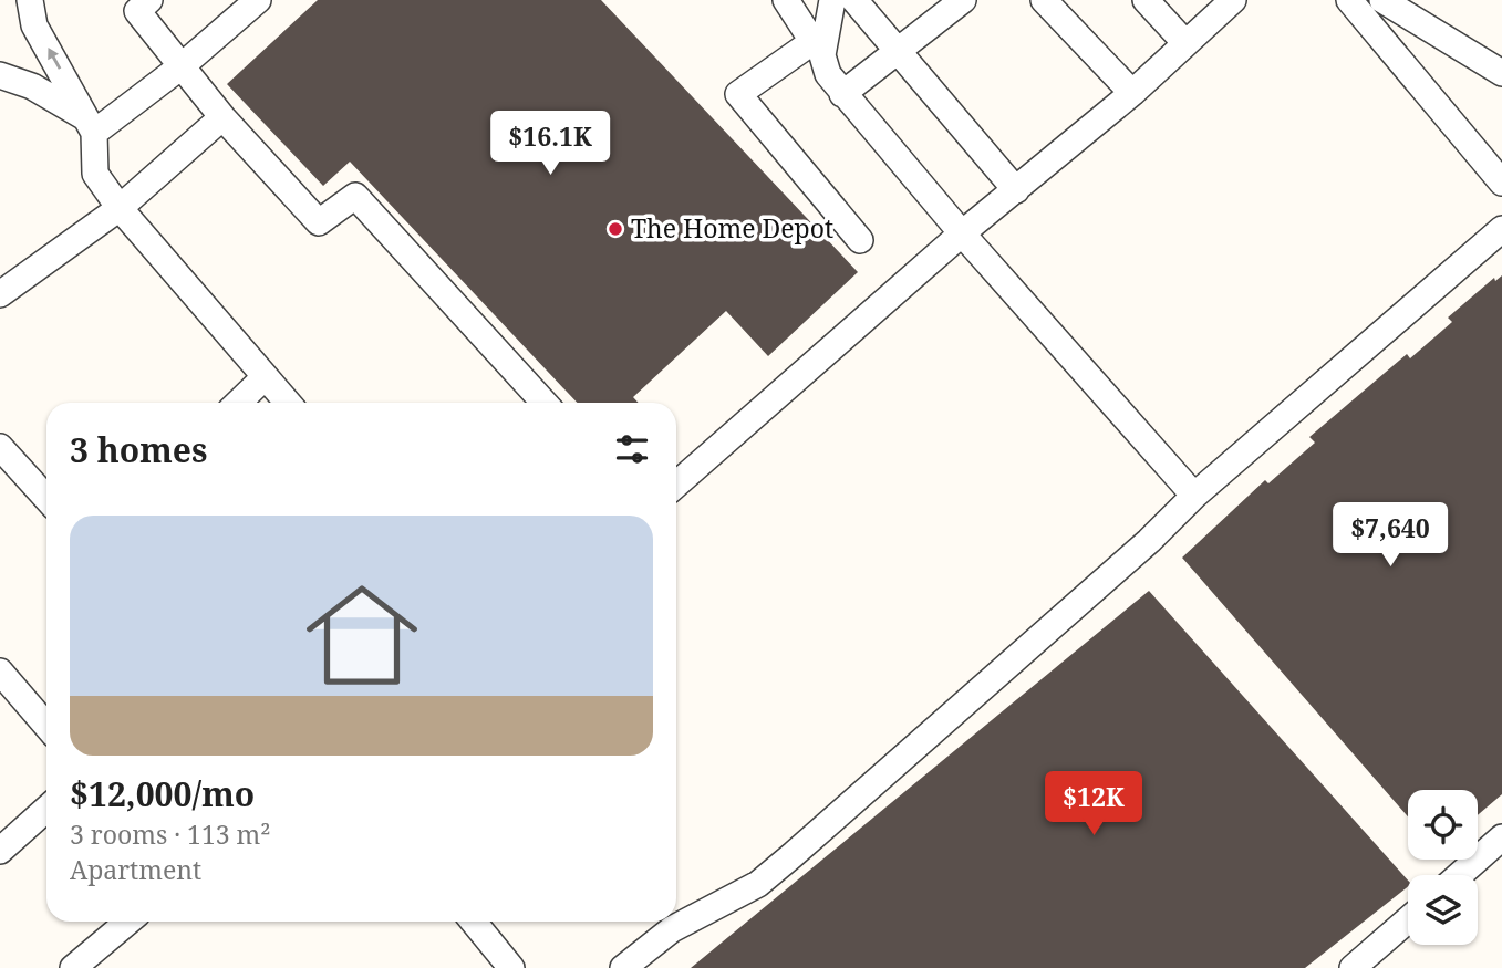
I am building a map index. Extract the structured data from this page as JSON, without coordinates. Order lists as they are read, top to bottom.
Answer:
{
  "places": ["The Home Depot"],
  "page": {
    "price": ["$16.1K", "$7,640", "$12K"],
    "heading": "3 homes",
    "list": [
      {
        "name": "$12,000/mo",
        "note": "3 rooms · 113 m² · Apartment"
      }
    ]
  }
}
